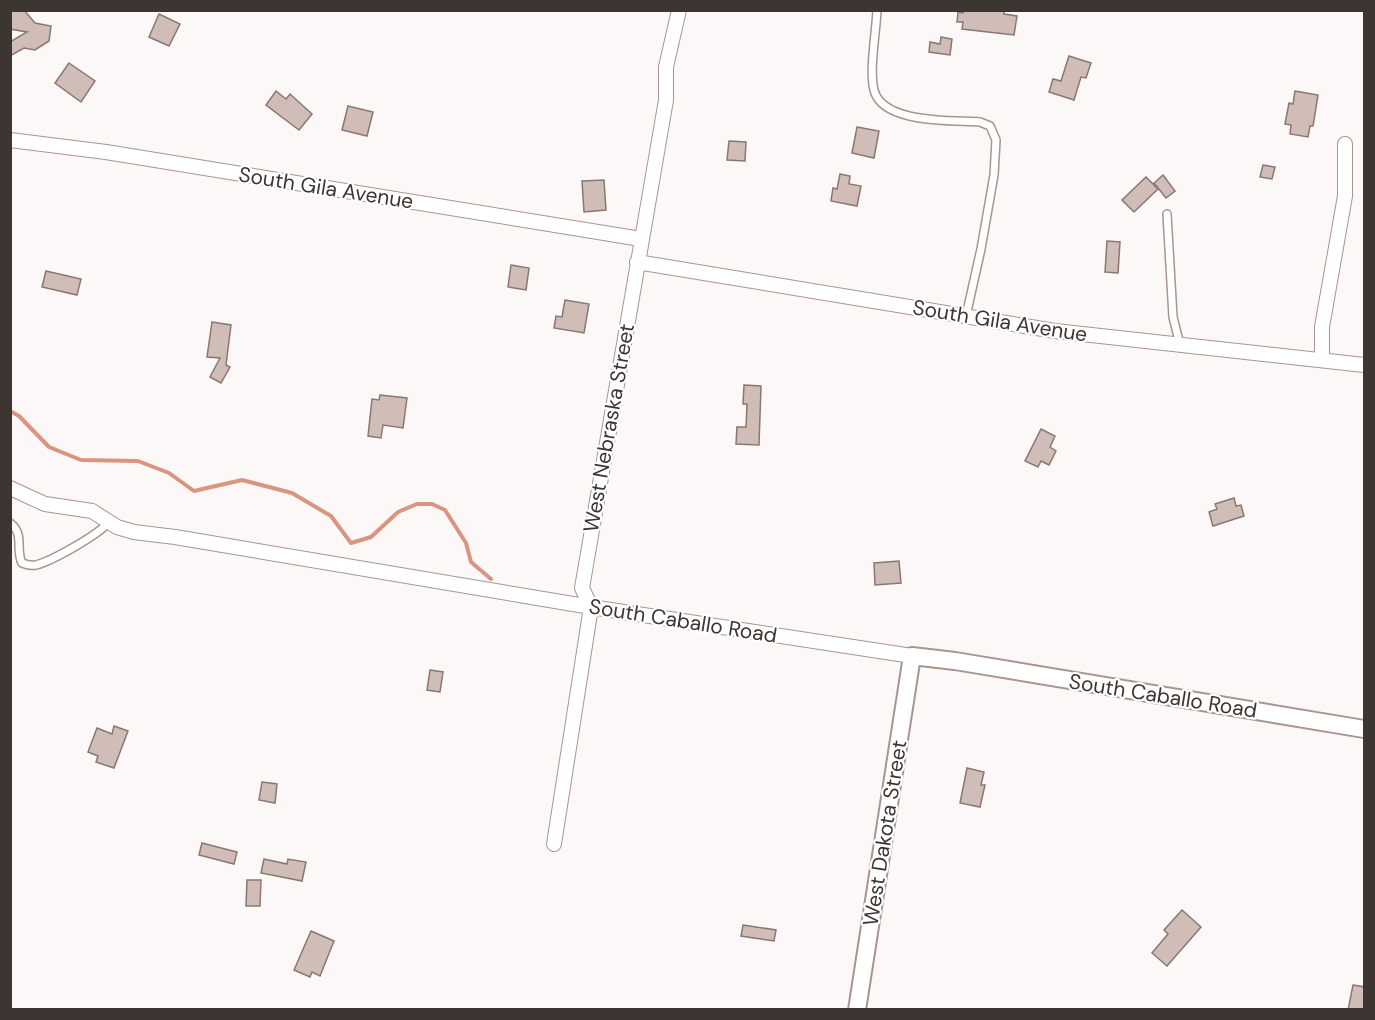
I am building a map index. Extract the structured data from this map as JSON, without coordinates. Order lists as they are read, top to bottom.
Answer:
{
  "streets": {
    "street": [
      "South Gila Avenue",
      "West Nebraska Street",
      "South Caballo Road",
      "West Dakota Street"
    ]
  },
  "crossings": [
    ["South Gila Avenue", "West Nebraska Street"],
    ["West Nebraska Street", "South Caballo Road"],
    ["South Caballo Road", "West Dakota Street"]
  ]
}
